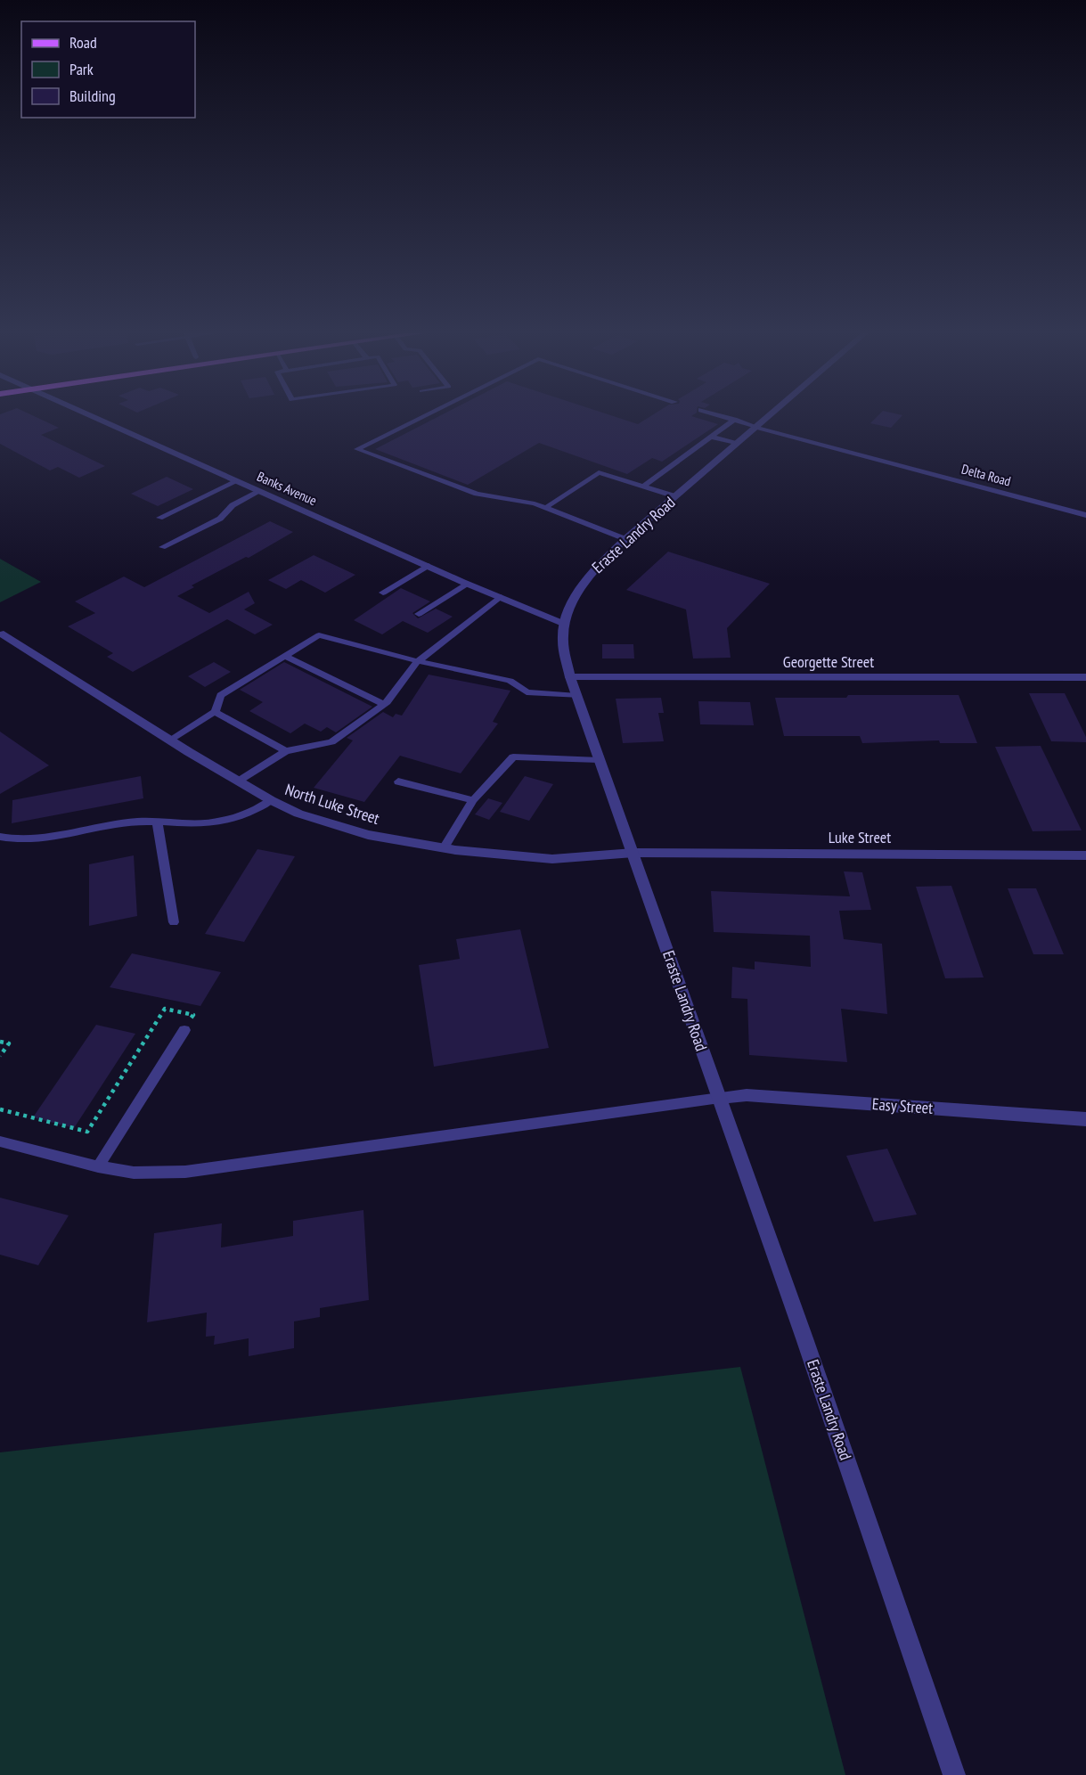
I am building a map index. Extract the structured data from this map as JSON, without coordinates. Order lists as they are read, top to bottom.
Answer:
{
  "streets": {
    "street": [
      "Delta Road",
      "Banks Avenue",
      "Eraste Landry Road",
      "Georgette Street",
      "North Luke Street",
      "Luke Street",
      "Easy Street"
    ]
  },
  "crossings": [
    ["Delta Road", "Eraste Landry Road"],
    ["Banks Avenue", "Eraste Landry Road"],
    ["Eraste Landry Road", "Georgette Street"],
    ["Eraste Landry Road", "North Luke Street"],
    ["Eraste Landry Road", "Luke Street"],
    ["Eraste Landry Road", "Easy Street"],
    ["North Luke Street", "Luke Street"]
  ],
  "legend": ["Road", "Park", "Building"]
}
